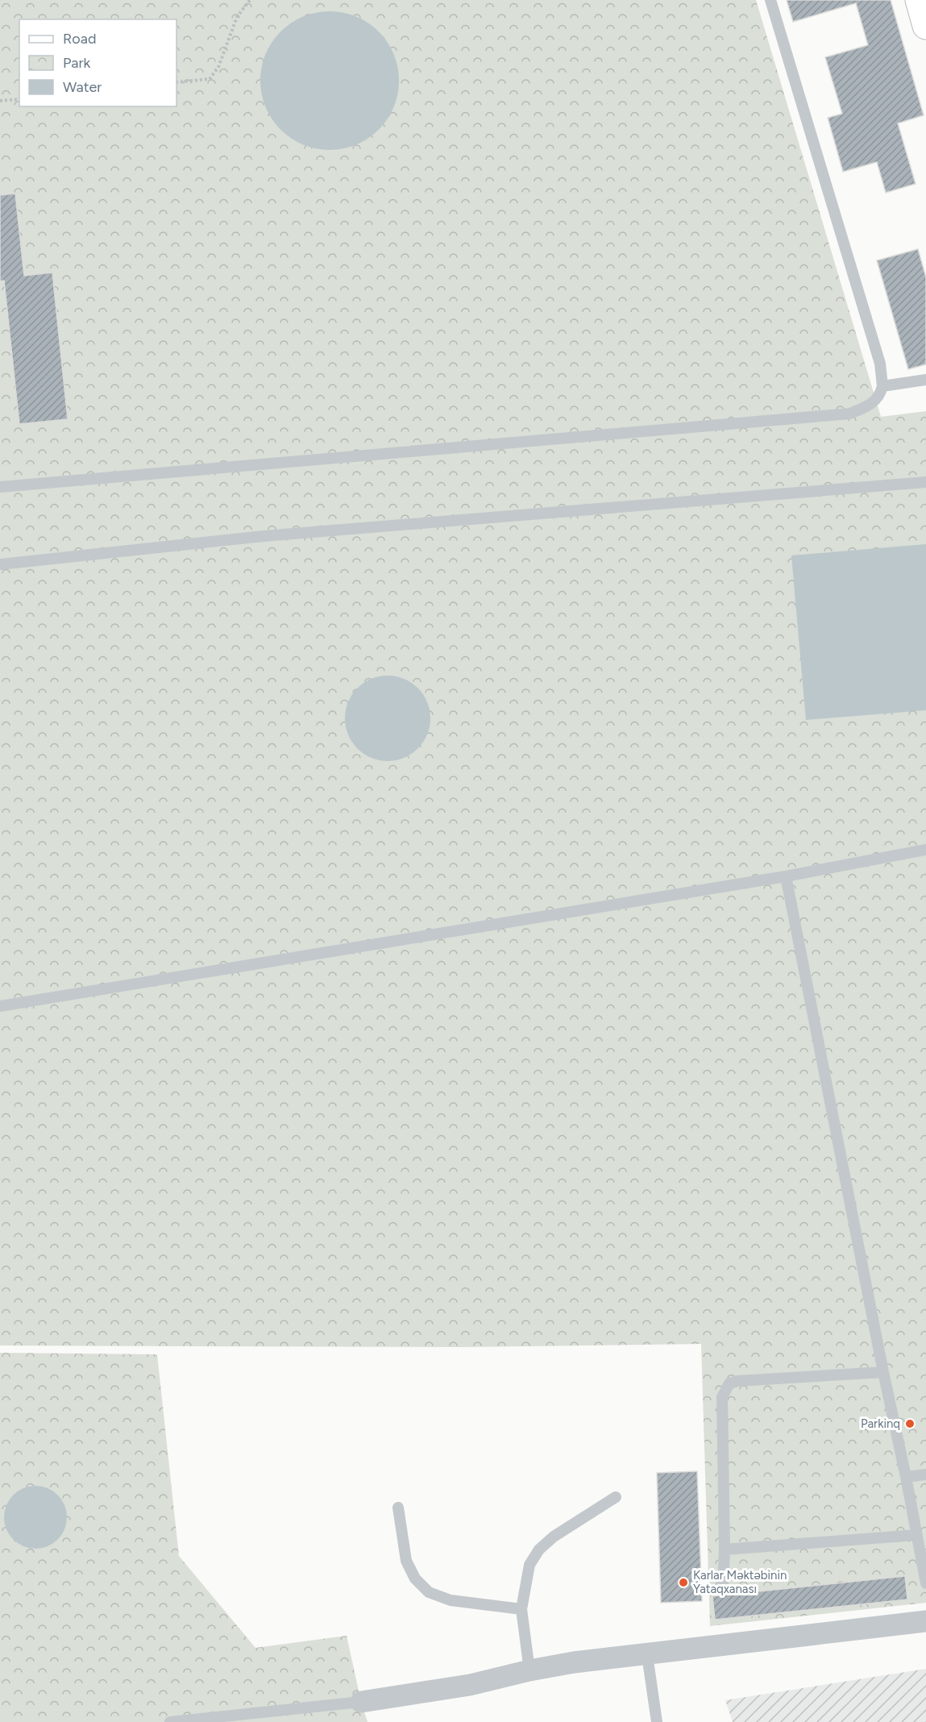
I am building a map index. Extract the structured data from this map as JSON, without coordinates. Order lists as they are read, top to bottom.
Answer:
{
  "places": ["Parkinq", "Karlar Məktəbinin Yataqxanası"],
  "legend": ["Road", "Park", "Water"]
}
